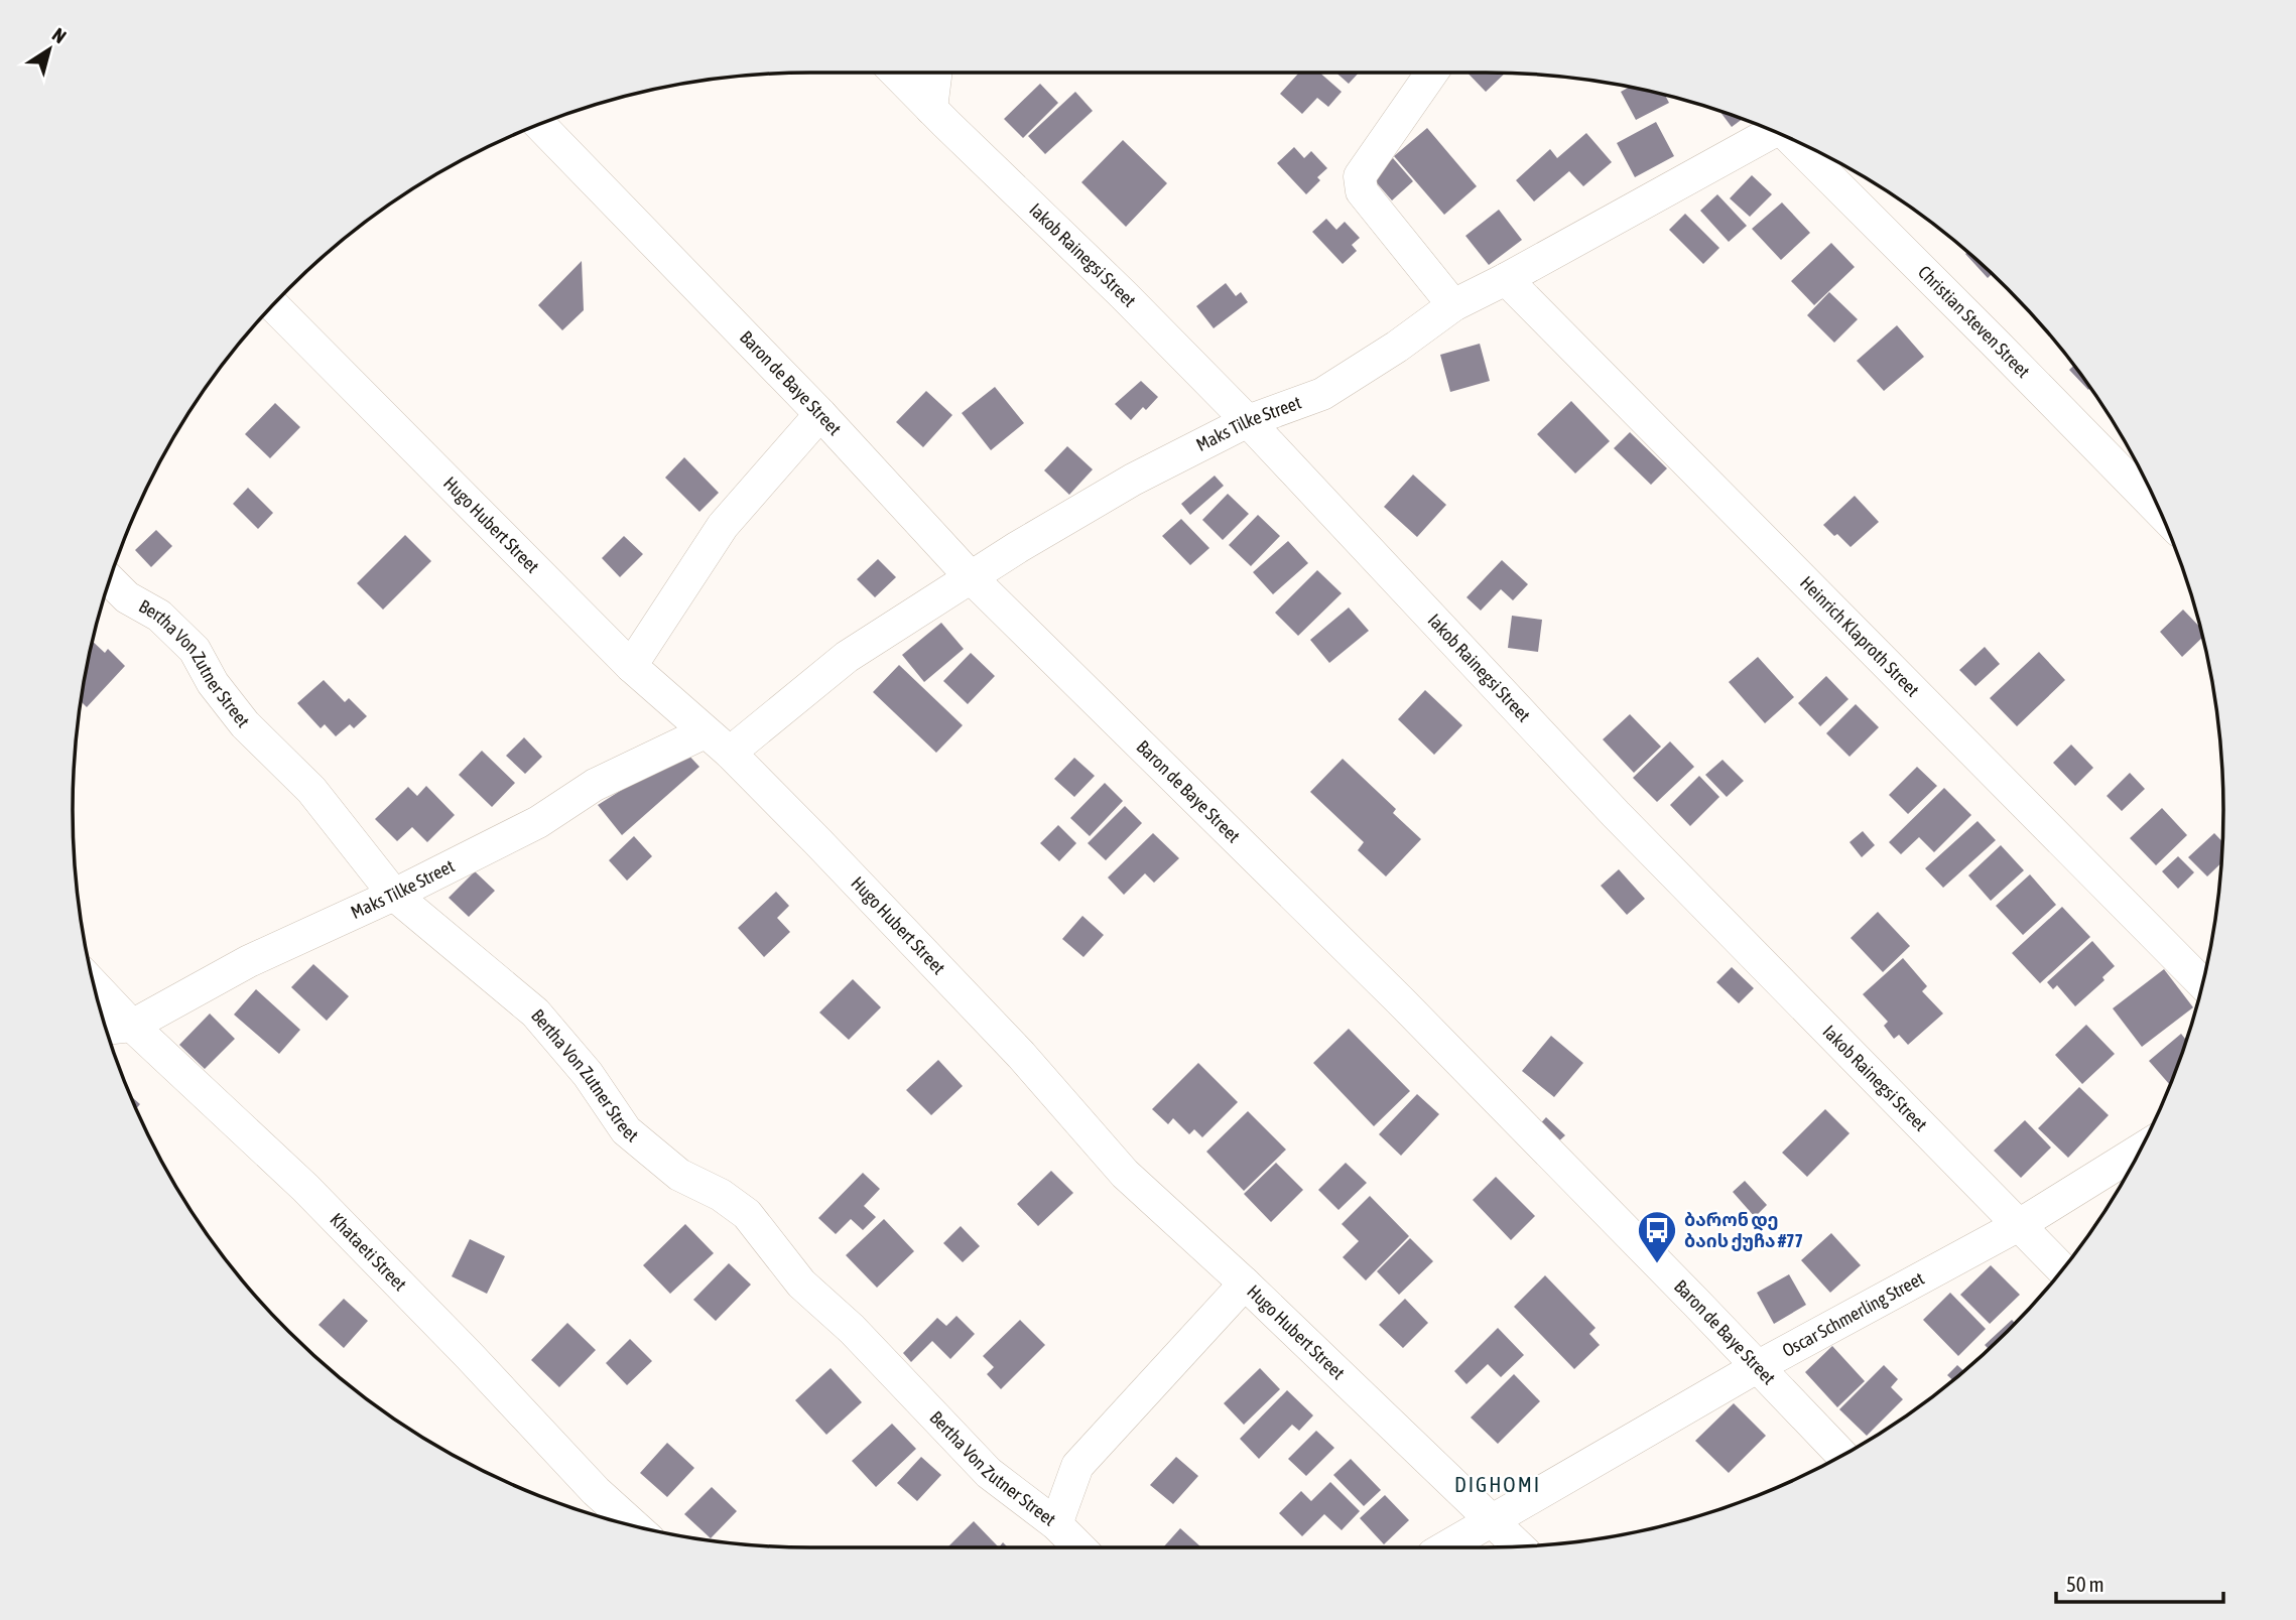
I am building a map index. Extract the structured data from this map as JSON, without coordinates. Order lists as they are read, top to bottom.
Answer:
{
  "streets": {
    "street": [
      "Iakob Rainegsi Street",
      "Christian Steven Street",
      "Baron de Baye Street",
      "Maks Tilke Street",
      "Hugo Hubert Street",
      "Heinrich Klaproth Street",
      "Bertha Von Zutner Street",
      "Khataeti Street",
      "Oscar Schmerling Street"
    ]
  },
  "crossings": [
    ["Iakob Rainegsi Street", "Maks Tilke Street"],
    ["Iakob Rainegsi Street", "Oscar Schmerling Street"],
    ["Baron de Baye Street", "Maks Tilke Street"],
    ["Baron de Baye Street", "Oscar Schmerling Street"],
    ["Maks Tilke Street", "Hugo Hubert Street"],
    ["Maks Tilke Street", "Heinrich Klaproth Street"],
    ["Maks Tilke Street", "Bertha Von Zutner Street"],
    ["Maks Tilke Street", "Khataeti Street"],
    ["Hugo Hubert Street", "Oscar Schmerling Street"]
  ],
  "districts": ["DIGHOMI"],
  "places": {
    "bus stop": ["ბარონ დე ბაის ქუჩა #77"]
  },
  "scale_bar": "50 m",
  "north": "top right"
}
